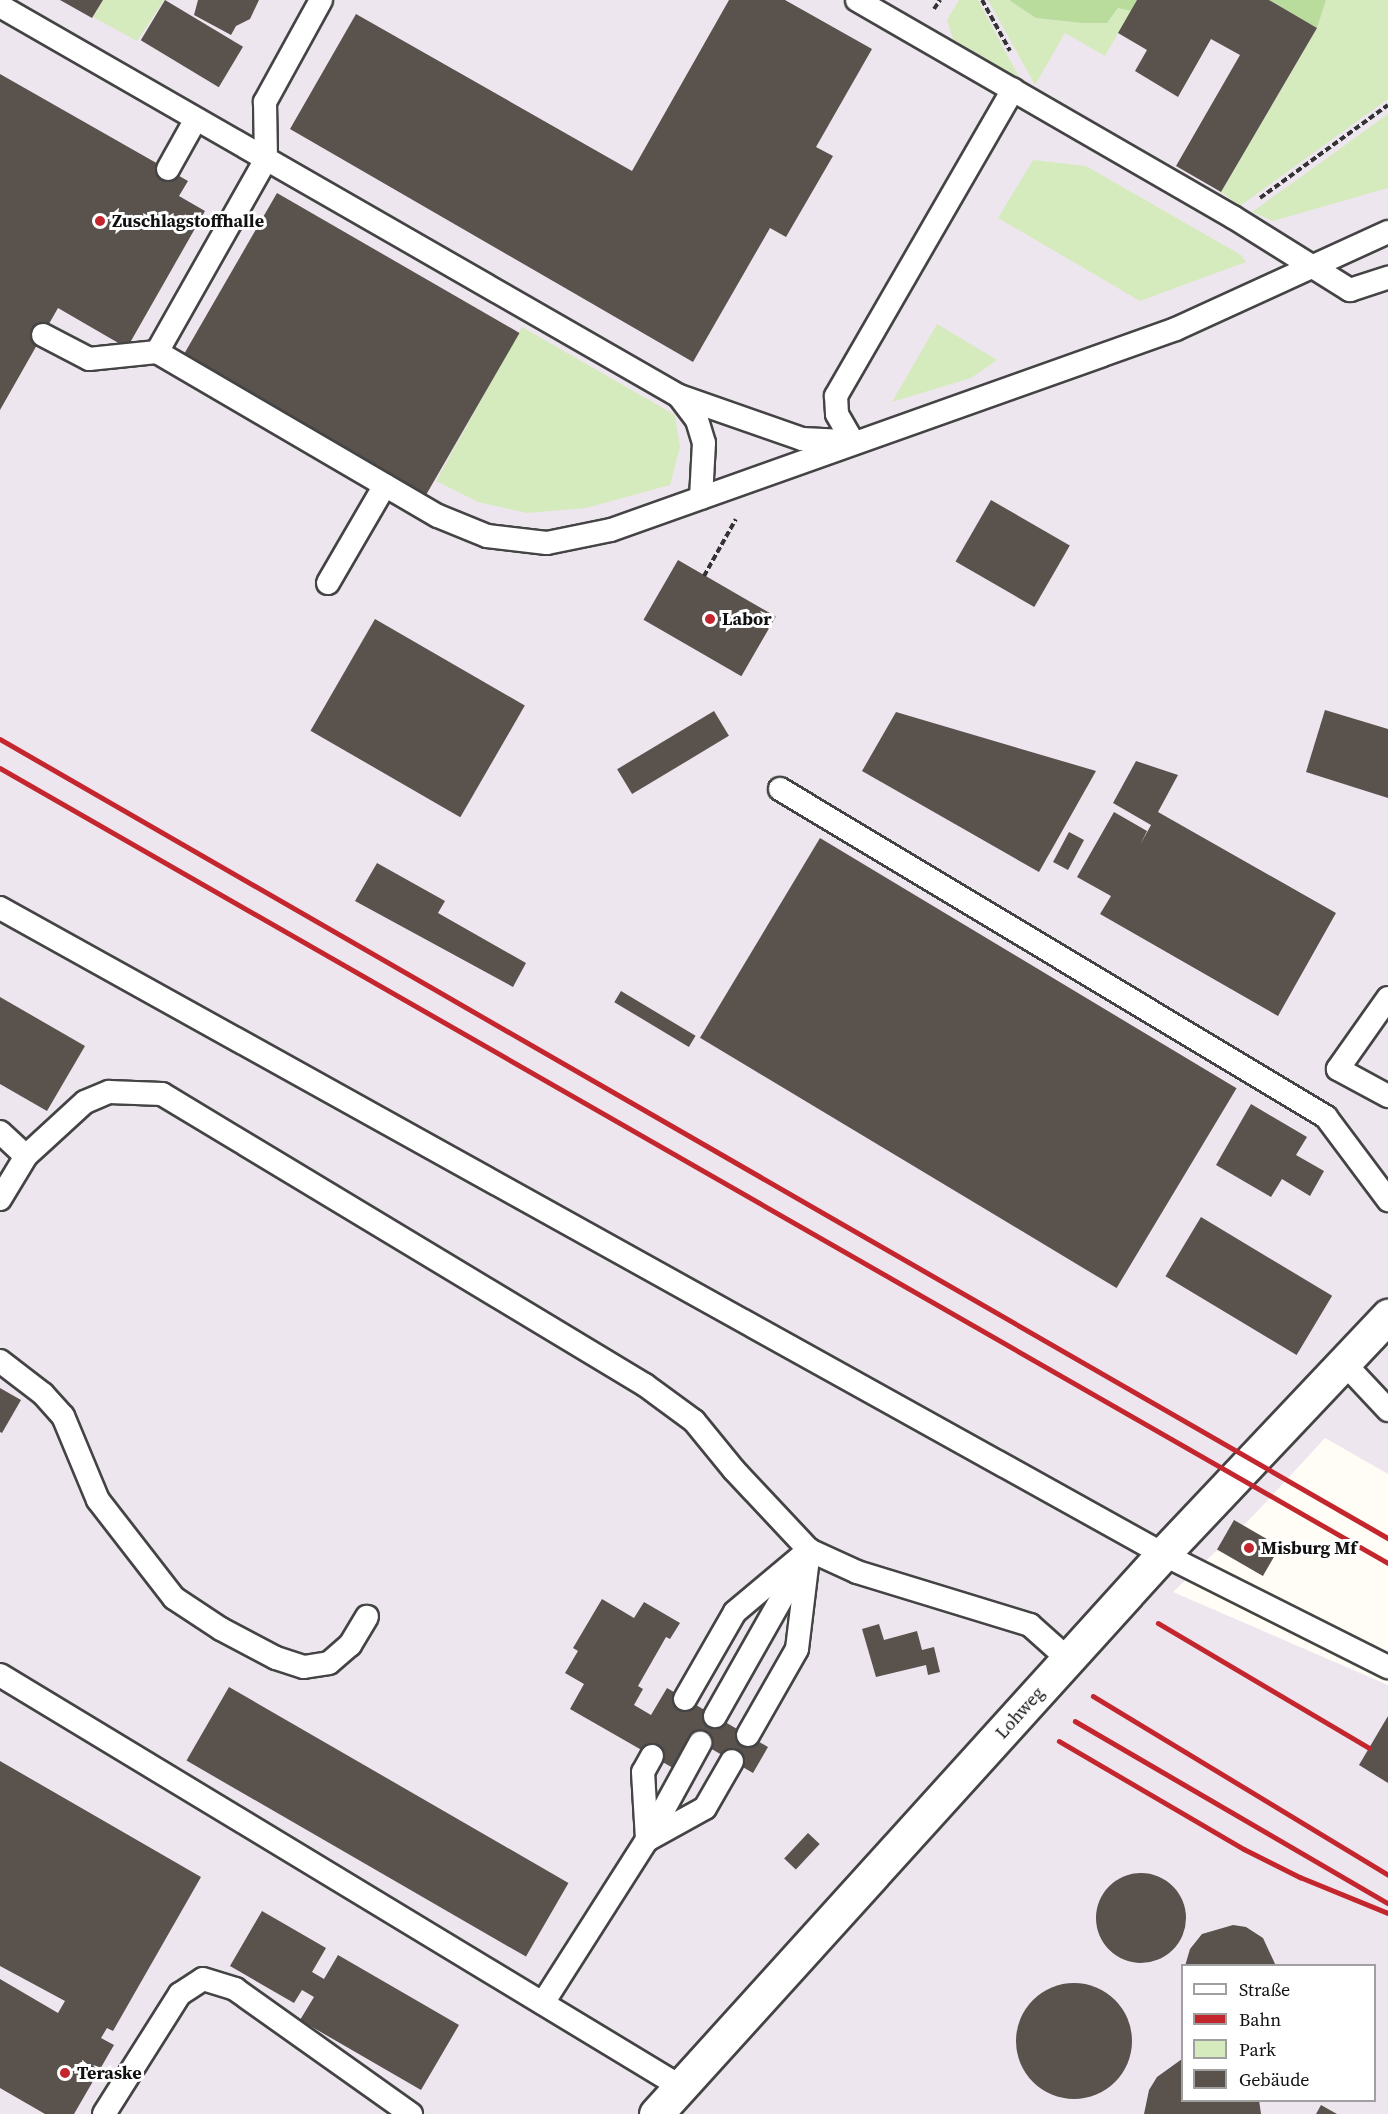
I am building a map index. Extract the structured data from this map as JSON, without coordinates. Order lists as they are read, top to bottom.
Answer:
{
  "streets": {
    "street": ["Lohweg"]
  },
  "places": [
    "Zuschlagstoffhalle",
    "Labor",
    "Misburg Mf",
    "Teraske"
  ],
  "legend": [
    "Straße",
    "Bahn",
    "Park",
    "Gebäude"
  ]
}
